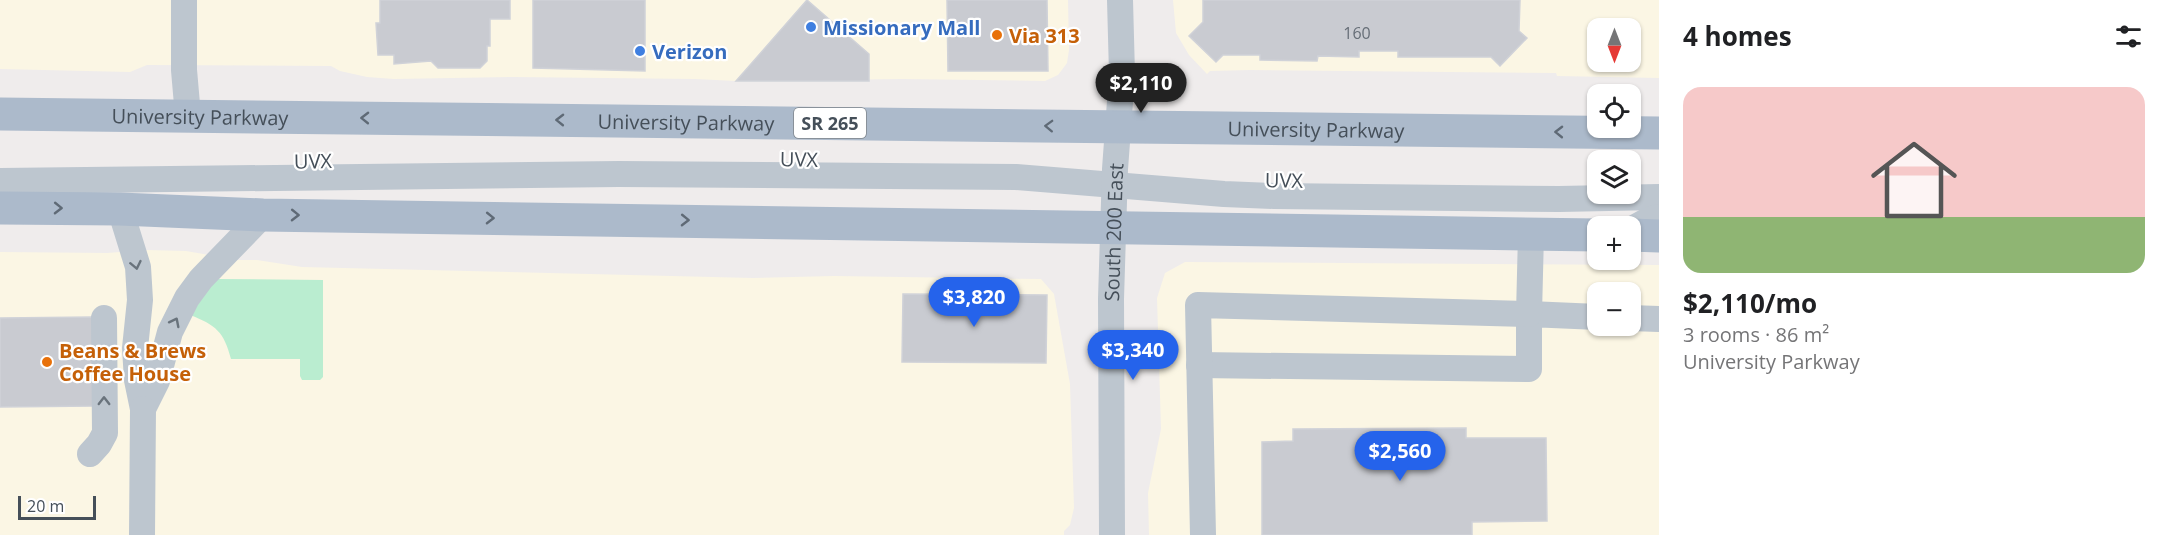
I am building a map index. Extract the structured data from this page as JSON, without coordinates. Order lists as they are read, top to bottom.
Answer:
{
  "streets": {
    "main road": ["University Parkway", "SR 265"],
    "street": ["UVX", "South 200 East"]
  },
  "crossings": [
    ["University Parkway", "South 200 East"],
    ["UVX", "South 200 East"]
  ],
  "places": [
    "Missionary Mall",
    "Via 313",
    "Verizon",
    "Beans & Brews Coffee House"
  ],
  "house_numbers": ["160"],
  "scale_bar": "20 m",
  "north": "bottom",
  "page": {
    "heading": "4 homes",
    "map_buttons": ["+", "−"],
    "price": [
      "$2,110",
      "$3,820",
      "$3,340",
      "$2,560"
    ],
    "list": [
      {
        "name": "$2,110/mo",
        "note": "3 rooms · 86 m² · University Parkway"
      }
    ],
    "scale": "20 m"
  }
}
